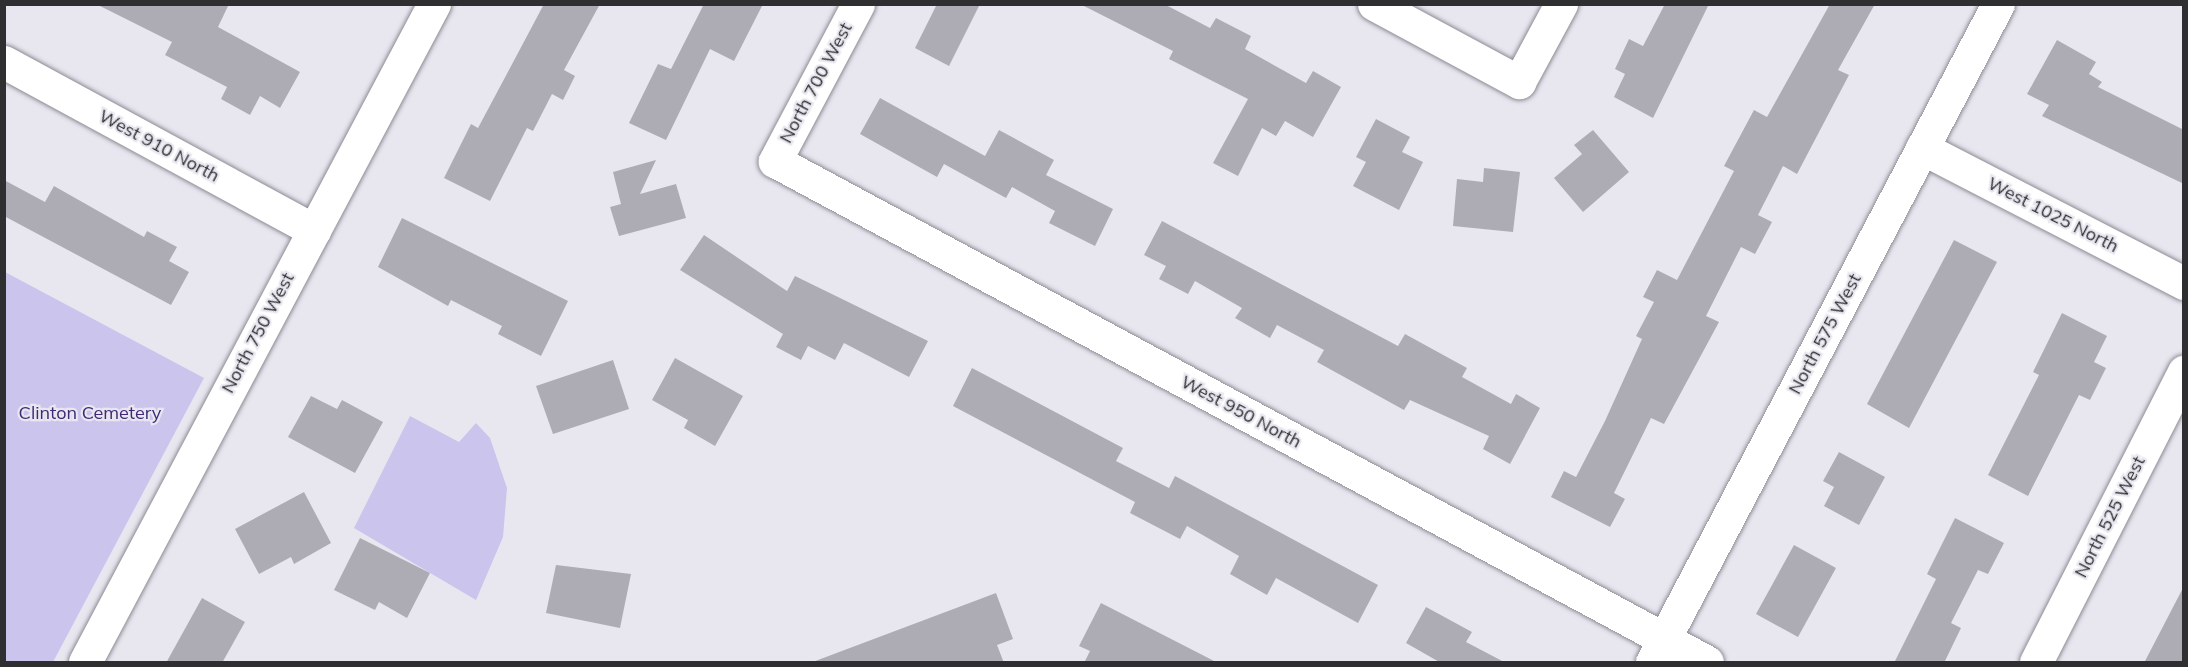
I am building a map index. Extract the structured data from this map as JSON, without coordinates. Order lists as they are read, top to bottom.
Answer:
{
  "streets": {
    "street": [
      "North 700 West",
      "West 910 North",
      "West 1025 North",
      "North 750 West",
      "North 575 West",
      "West 950 North",
      "North 525 West"
    ]
  },
  "crossings": [
    ["North 700 West", "West 950 North"],
    ["West 910 North", "North 750 West"],
    ["West 1025 North", "North 575 West"],
    ["North 575 West", "West 950 North"]
  ],
  "parks": ["Clinton Cemetery"]
}
